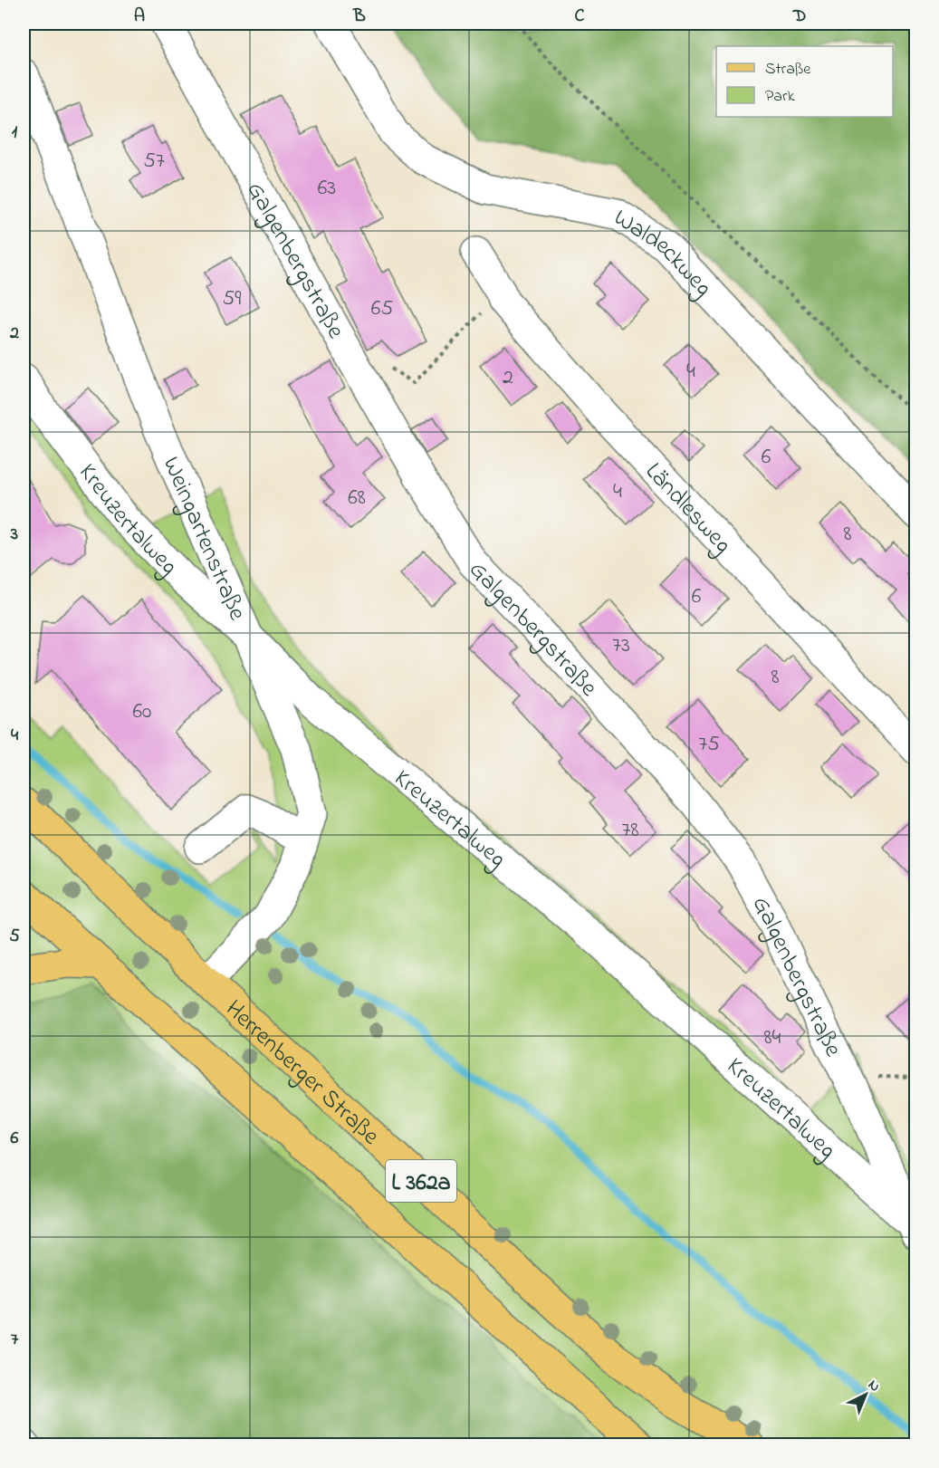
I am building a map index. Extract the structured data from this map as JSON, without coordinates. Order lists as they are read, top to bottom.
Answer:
{
  "streets": {
    "main road": ["Herrenberger Straße", "L 362a"],
    "street": [
      "Waldeckweg",
      "Galgenbergstraße",
      "Ländlesweg",
      "Kreuzertalweg",
      "Weingartenstraße"
    ]
  },
  "crossings": [
    ["Galgenbergstraße", "Kreuzertalweg"],
    ["Kreuzertalweg", "Weingartenstraße"],
    ["Weingartenstraße", "Herrenberger Straße"]
  ],
  "house_numbers": [
    "57",
    "63",
    "59",
    "65",
    "4",
    "2",
    "6",
    "4",
    "68",
    "8",
    "6",
    "73",
    "8",
    "60",
    "75",
    "78",
    "84"
  ],
  "legend": ["Straße", "Park"],
  "north": "top right",
  "grid": {
    "columns": [
      "A",
      "B",
      "C",
      "D"
    ],
    "rows": [
      "1",
      "2",
      "3",
      "4",
      "5",
      "6",
      "7"
    ]
  }
}
